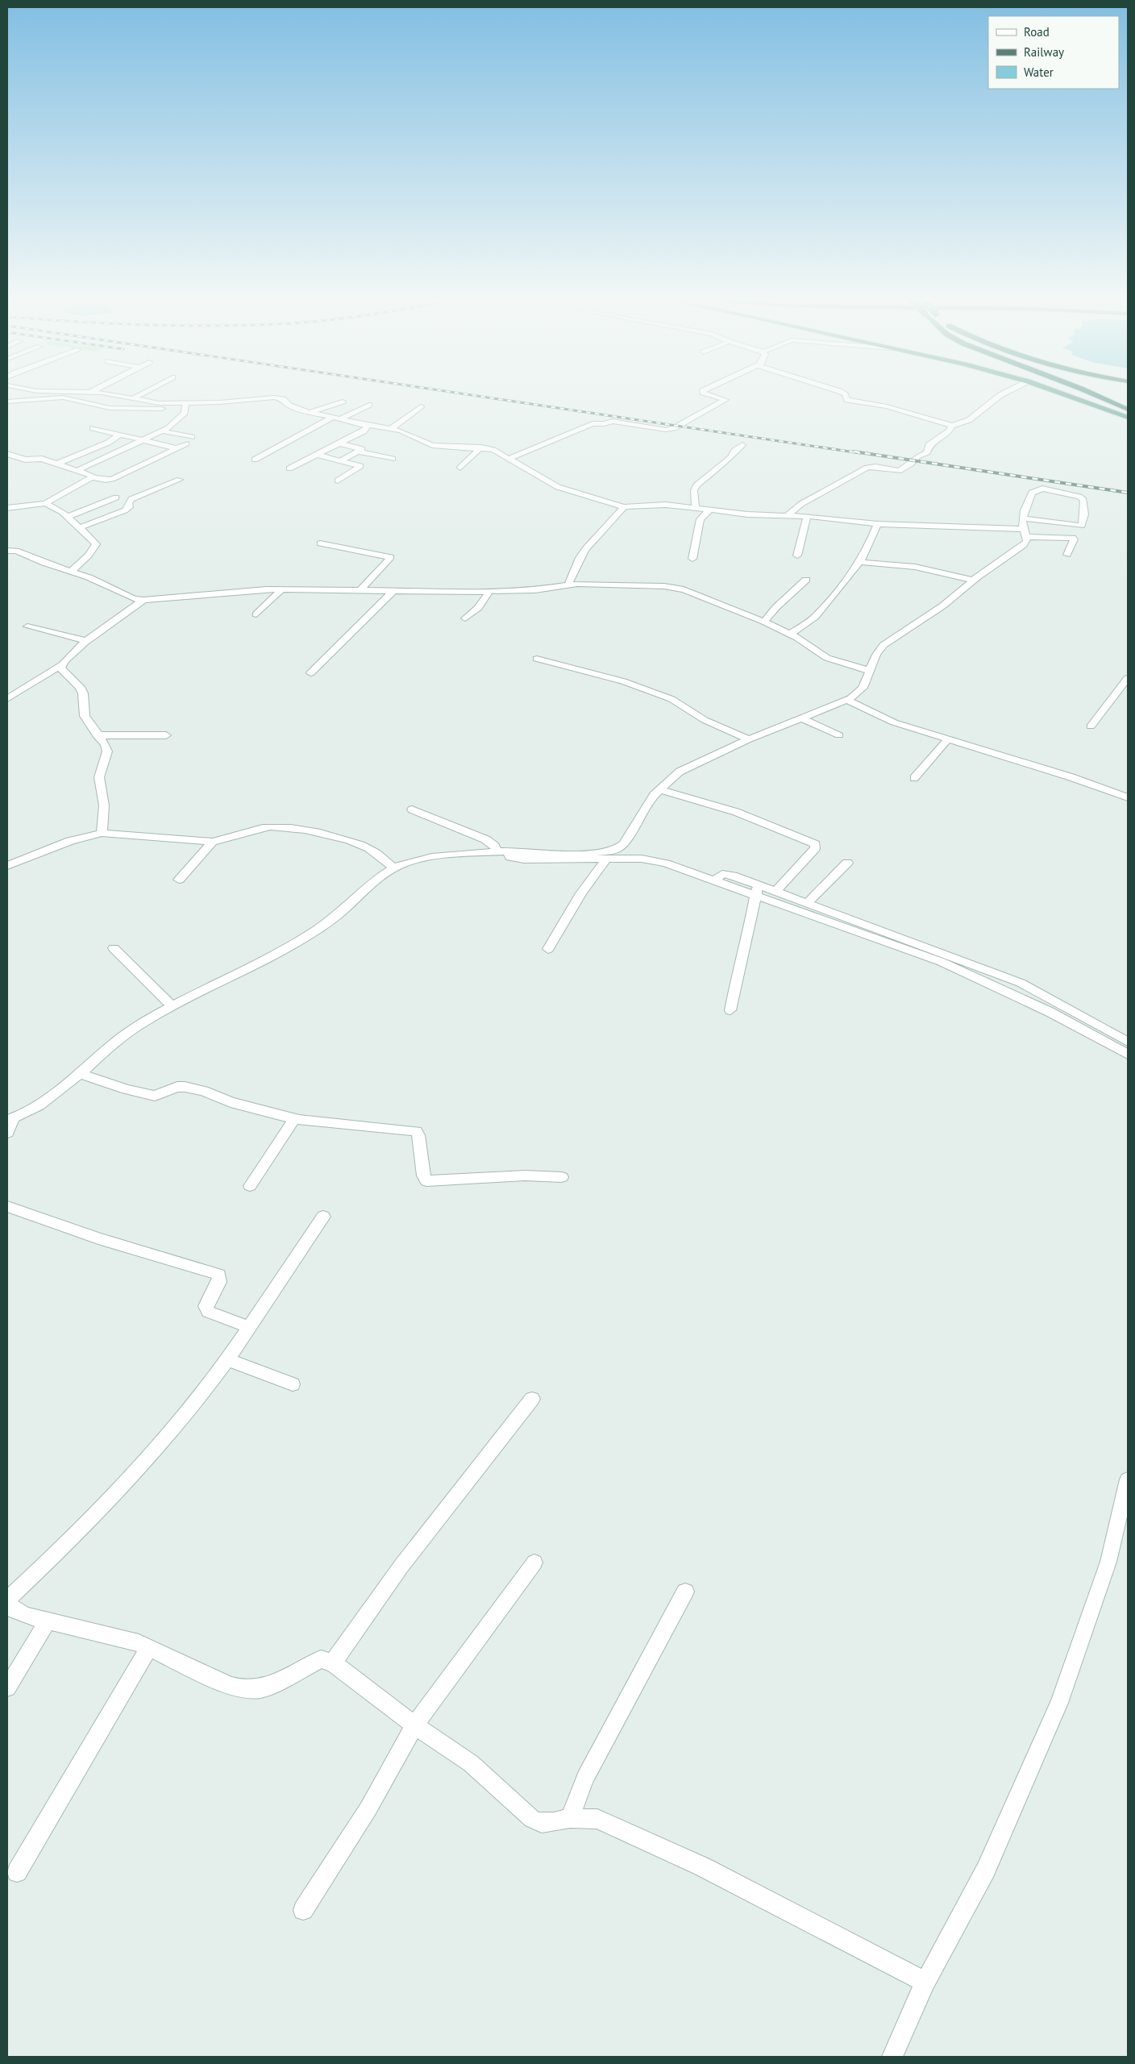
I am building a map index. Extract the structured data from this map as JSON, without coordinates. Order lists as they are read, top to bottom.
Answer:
{
  "legend": ["Road", "Railway", "Water"]
}
